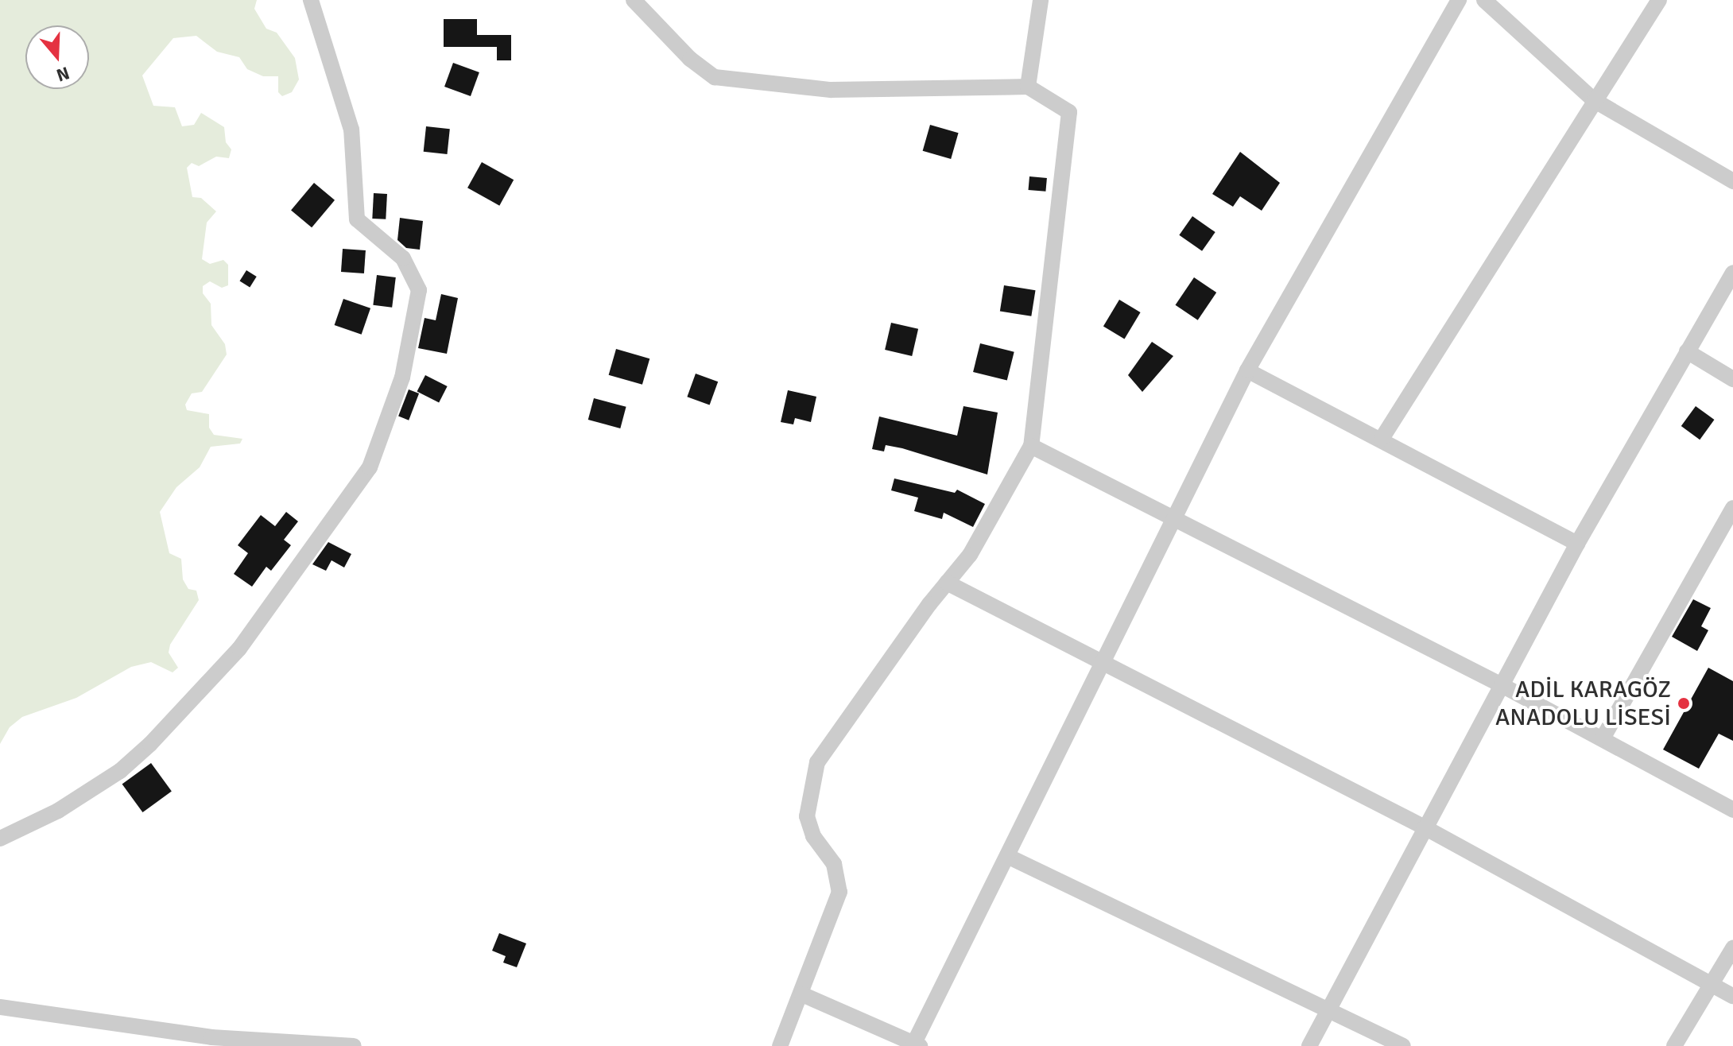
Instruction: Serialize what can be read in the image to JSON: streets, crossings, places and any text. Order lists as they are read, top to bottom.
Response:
{
  "places": ["ADİL KARAGÖZ ANADOLU LİSESİ"],
  "north": "bottom"
}
